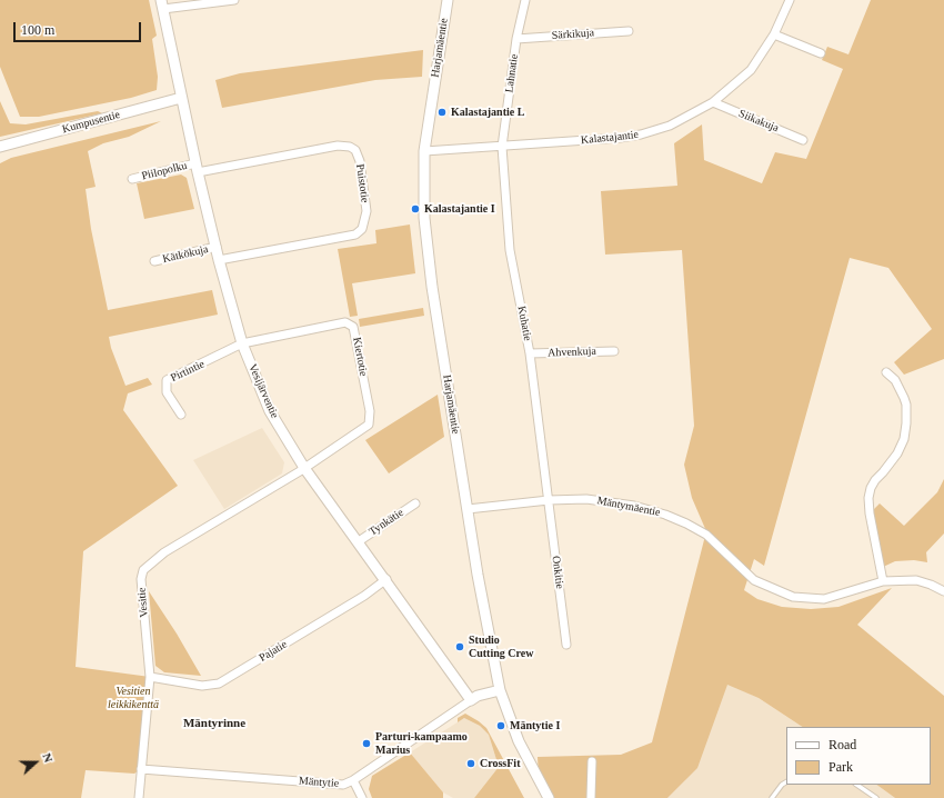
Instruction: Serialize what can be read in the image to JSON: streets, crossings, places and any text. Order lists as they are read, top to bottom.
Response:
{
  "streets": {
    "street": [
      "Särkikuja",
      "Harjamäentie",
      "Lahnatie",
      "Siikakuja",
      "Kumpusentie",
      "Kalastajantie",
      "Piilopolku",
      "Puistotie",
      "Kätkökuja",
      "Kuhatie",
      "Ahvenkuja",
      "Kiertotie",
      "Pirtintie",
      "Vesijärventie",
      "Mäntymäentie",
      "Tynkätie",
      "Onkitie",
      "Vesitie",
      "Pajatie",
      "Mäntytie"
    ]
  },
  "crossings": [
    ["Särkikuja", "Lahnatie"],
    ["Harjamäentie", "Kalastajantie"],
    ["Harjamäentie", "Mäntymäentie"],
    ["Lahnatie", "Kalastajantie"],
    ["Lahnatie", "Kuhatie"],
    ["Siikakuja", "Kalastajantie"],
    ["Kumpusentie", "Vesijärventie"],
    ["Kalastajantie", "Kuhatie"],
    ["Piilopolku", "Puistotie"],
    ["Piilopolku", "Vesijärventie"],
    ["Puistotie", "Vesijärventie"],
    ["Kätkökuja", "Vesijärventie"],
    ["Kuhatie", "Ahvenkuja"],
    ["Kuhatie", "Mäntymäentie"],
    ["Kuhatie", "Onkitie"],
    ["Kiertotie", "Pirtintie"],
    ["Kiertotie", "Vesijärventie"],
    ["Kiertotie", "Vesitie"],
    ["Pirtintie", "Vesijärventie"],
    ["Vesijärventie", "Tynkätie"],
    ["Vesijärventie", "Vesitie"],
    ["Vesijärventie", "Pajatie"],
    ["Vesijärventie", "Mäntytie"],
    ["Mäntymäentie", "Onkitie"],
    ["Vesitie", "Pajatie"],
    ["Vesitie", "Mäntytie"]
  ],
  "districts": ["Mäntyrinne"],
  "parks": ["Vesitien leikkikenttä"],
  "places": [
    "Kalastajantie L",
    "Kalastajantie I",
    "Studio Cutting Crew",
    "Mäntytie I",
    "Parturi-kampaamo Marius",
    "CrossFit"
  ],
  "legend": ["Road", "Park"],
  "scale_bar": "100 m",
  "north": "right"
}
